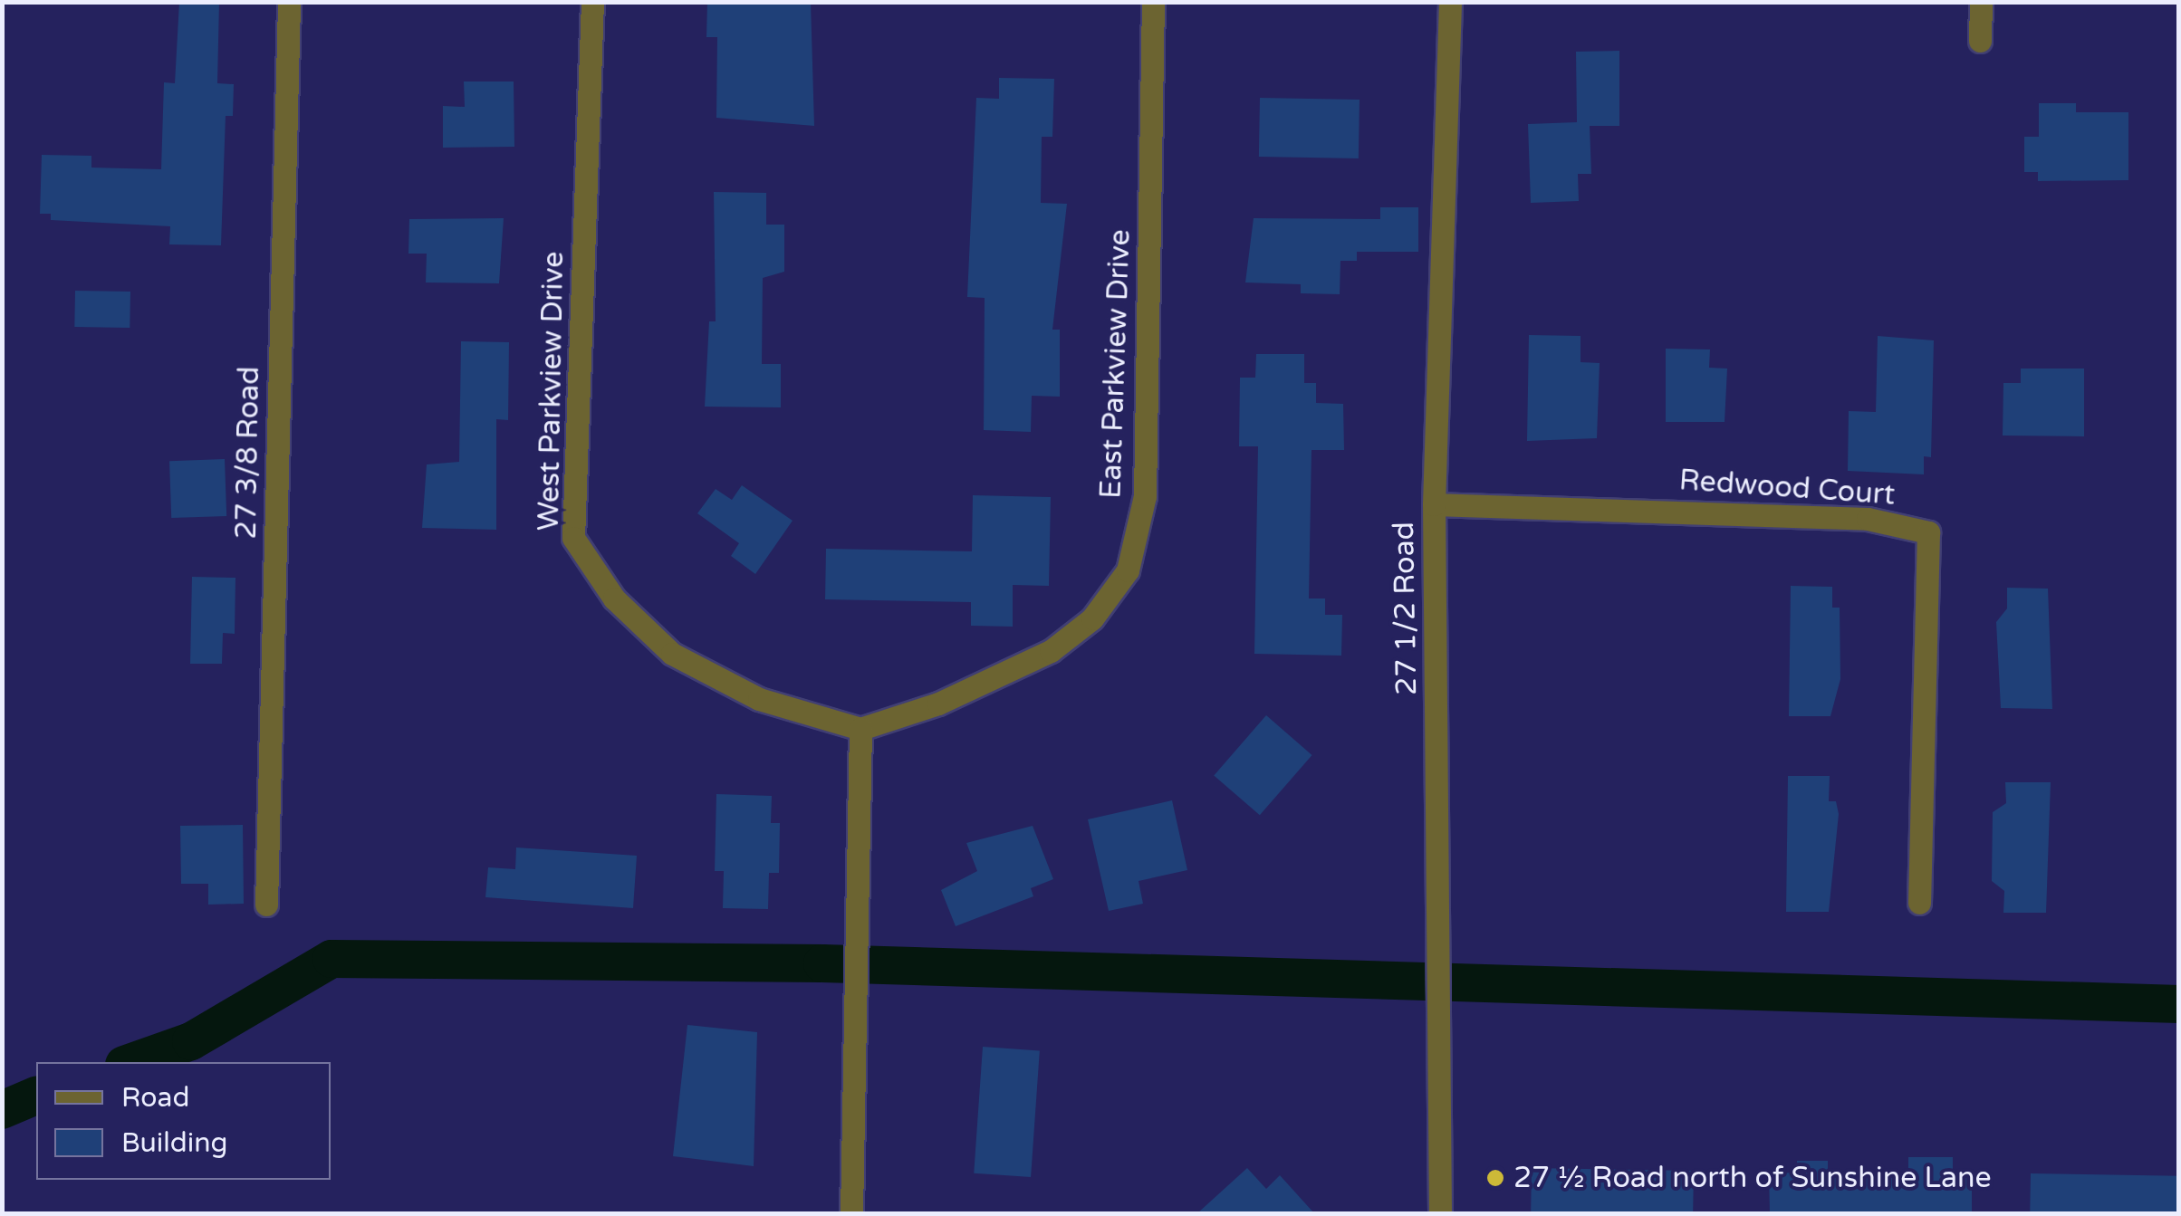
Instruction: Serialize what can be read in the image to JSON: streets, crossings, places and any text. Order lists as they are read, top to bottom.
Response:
{
  "streets": {
    "street": [
      "East Parkview Drive",
      "West Parkview Drive",
      "27 3/8 Road",
      "Redwood Court",
      "27 1/2 Road"
    ]
  },
  "crossings": [
    ["East Parkview Drive", "West Parkview Drive"],
    ["Redwood Court", "27 1/2 Road"]
  ],
  "places": ["27 ½ Road north of Sunshine Lane"],
  "legend": ["Road", "Building"]
}
